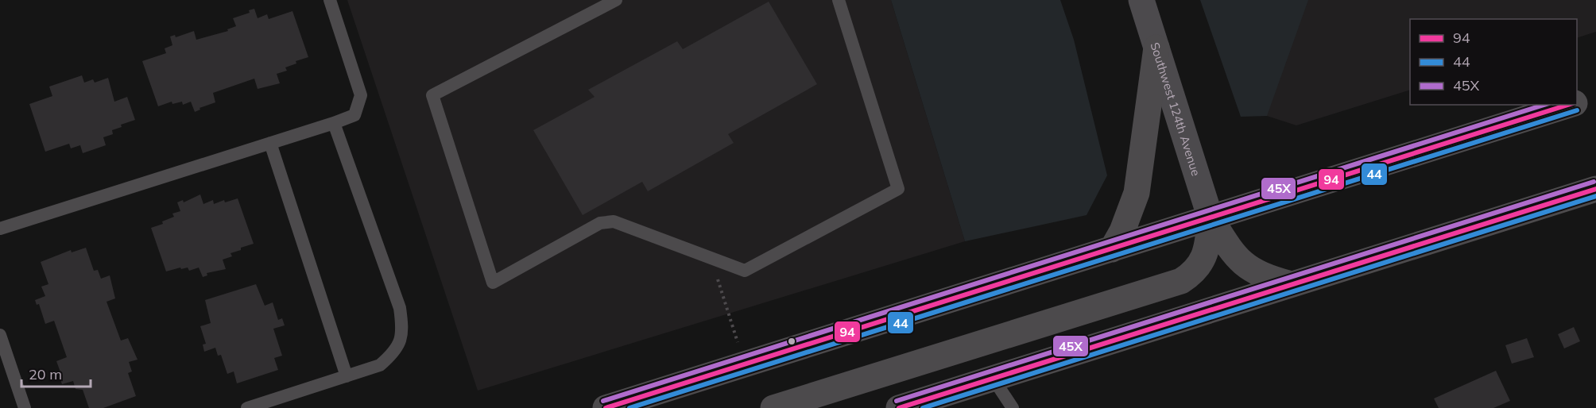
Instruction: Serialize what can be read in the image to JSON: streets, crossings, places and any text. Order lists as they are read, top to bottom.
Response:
{
  "streets": {
    "main road": ["Southwest 124th Avenue"]
  },
  "lines": ["transit line 94", "transit line 45X", "transit line 44"],
  "legend": ["94", "44", "45X"],
  "scale_bar": "20 m"
}
